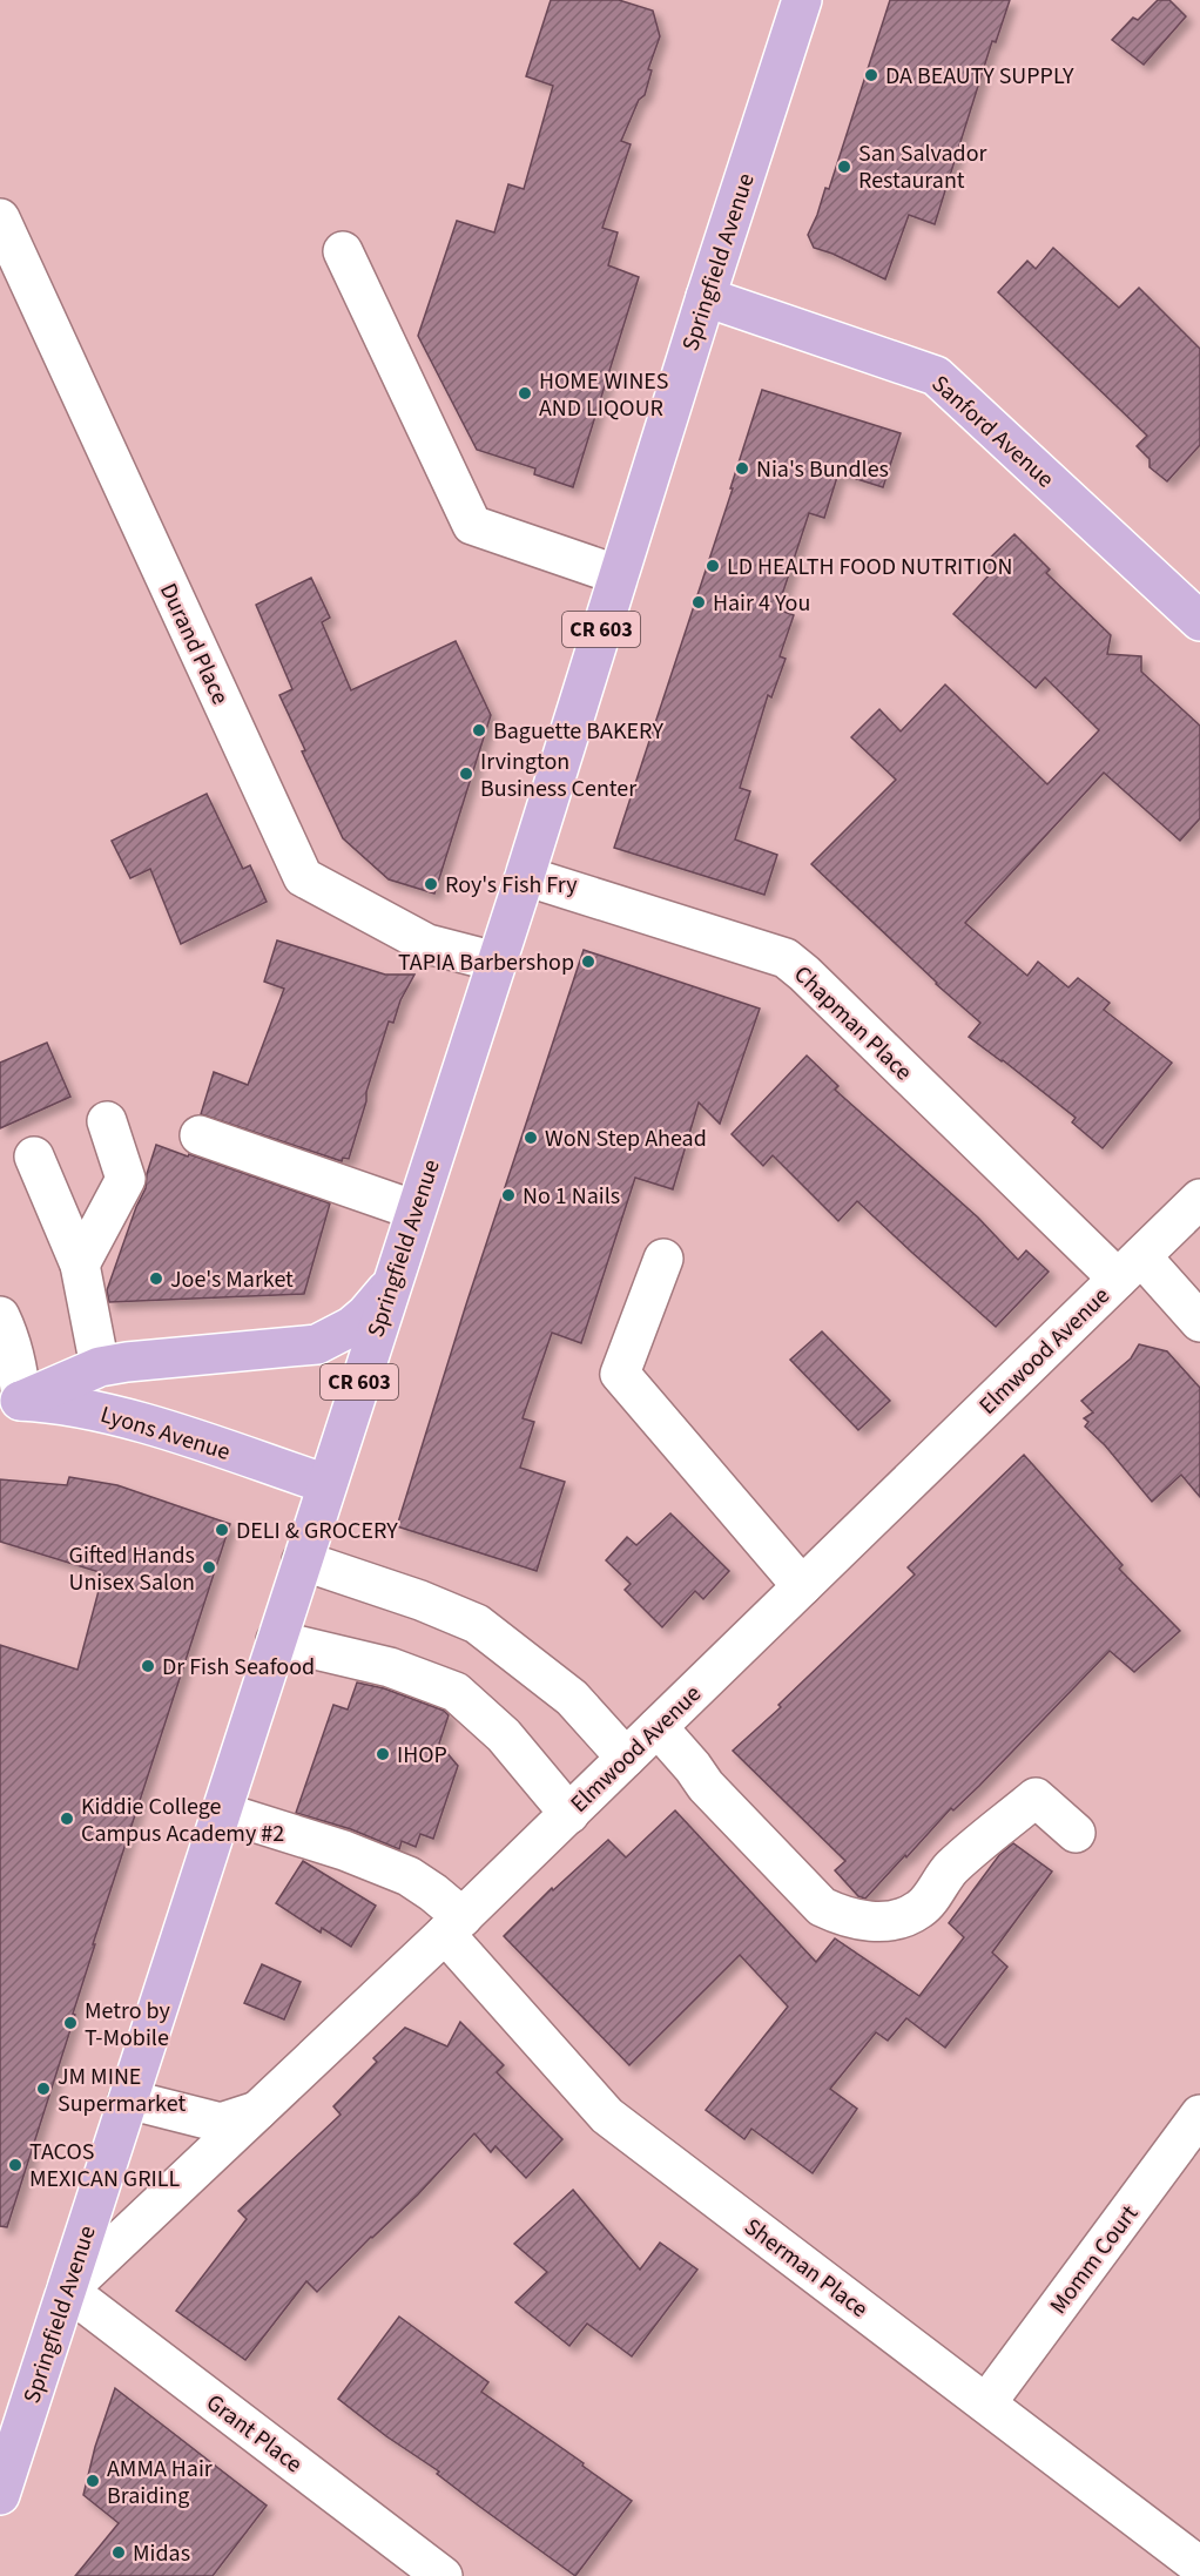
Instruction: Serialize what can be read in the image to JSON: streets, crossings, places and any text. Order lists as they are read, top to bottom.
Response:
{
  "streets": {
    "main road": [
      "Springfield Avenue",
      "Sanford Avenue",
      "CR 603",
      "Lyons Avenue"
    ],
    "street": [
      "Durand Place",
      "Chapman Place",
      "Elmwood Avenue",
      "Momm Court",
      "Sherman Place",
      "Grant Place"
    ]
  },
  "crossings": [
    ["Springfield Avenue", "Sanford Avenue"],
    ["Springfield Avenue", "Durand Place"],
    ["Springfield Avenue", "Chapman Place"],
    ["Springfield Avenue", "Elmwood Avenue"],
    ["Springfield Avenue", "Lyons Avenue"],
    ["Springfield Avenue", "Sherman Place"],
    ["Springfield Avenue", "Grant Place"],
    ["Chapman Place", "Elmwood Avenue"],
    ["Elmwood Avenue", "Sherman Place"],
    ["Elmwood Avenue", "Grant Place"],
    ["Momm Court", "Sherman Place"]
  ],
  "places": [
    "DA BEAUTY SUPPLY",
    "San Salvador Restaurant",
    "HOME WINES AND LIQOUR",
    "Nia's Bundles",
    "LD HEALTH FOOD NUTRITION",
    "Hair 4 You",
    "Baguette BAKERY",
    "Irvington Business Center",
    "Roy's Fish Fry",
    "TAPIA Barbershop",
    "WoN Step Ahead",
    "No 1 Nails",
    "Joe's Market",
    "DELI & GROCERY",
    "Gifted Hands Unisex Salon",
    "Dr Fish Seafood",
    "IHOP",
    "Kiddie College Campus Academy #2",
    "Metro by T-Mobile",
    "JM MINE Supermarket",
    "TACOS MEXICAN GRILL",
    "AMMA Hair Braiding",
    "Midas"
  ]
}
